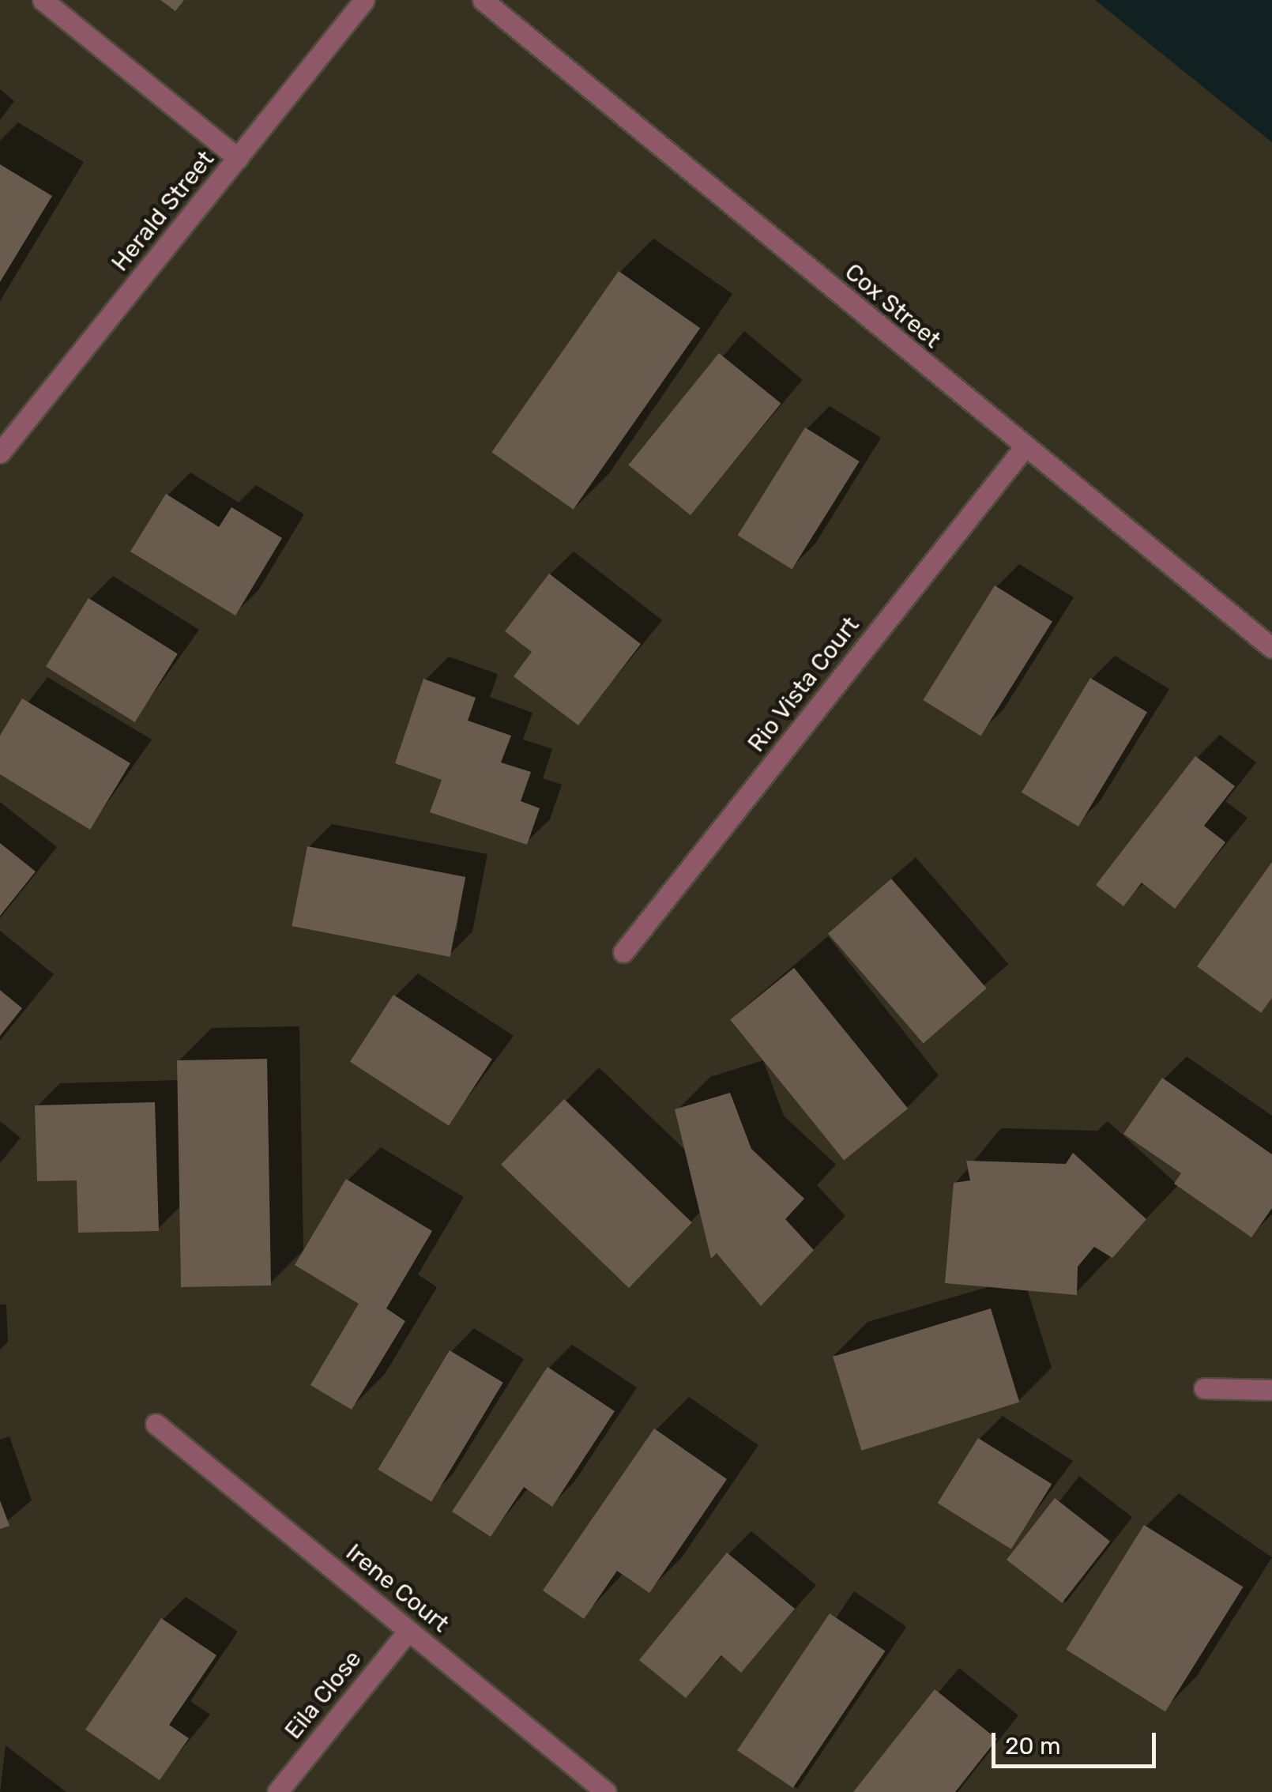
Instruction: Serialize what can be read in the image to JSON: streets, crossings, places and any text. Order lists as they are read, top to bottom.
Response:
{
  "streets": {
    "street": [
      "Herald Street",
      "Cox Street",
      "Rio Vista Court",
      "Irene Court",
      "Eila Close"
    ]
  },
  "crossings": [
    ["Cox Street", "Rio Vista Court"],
    ["Irene Court", "Eila Close"]
  ],
  "scale_bar": "20 m"
}
